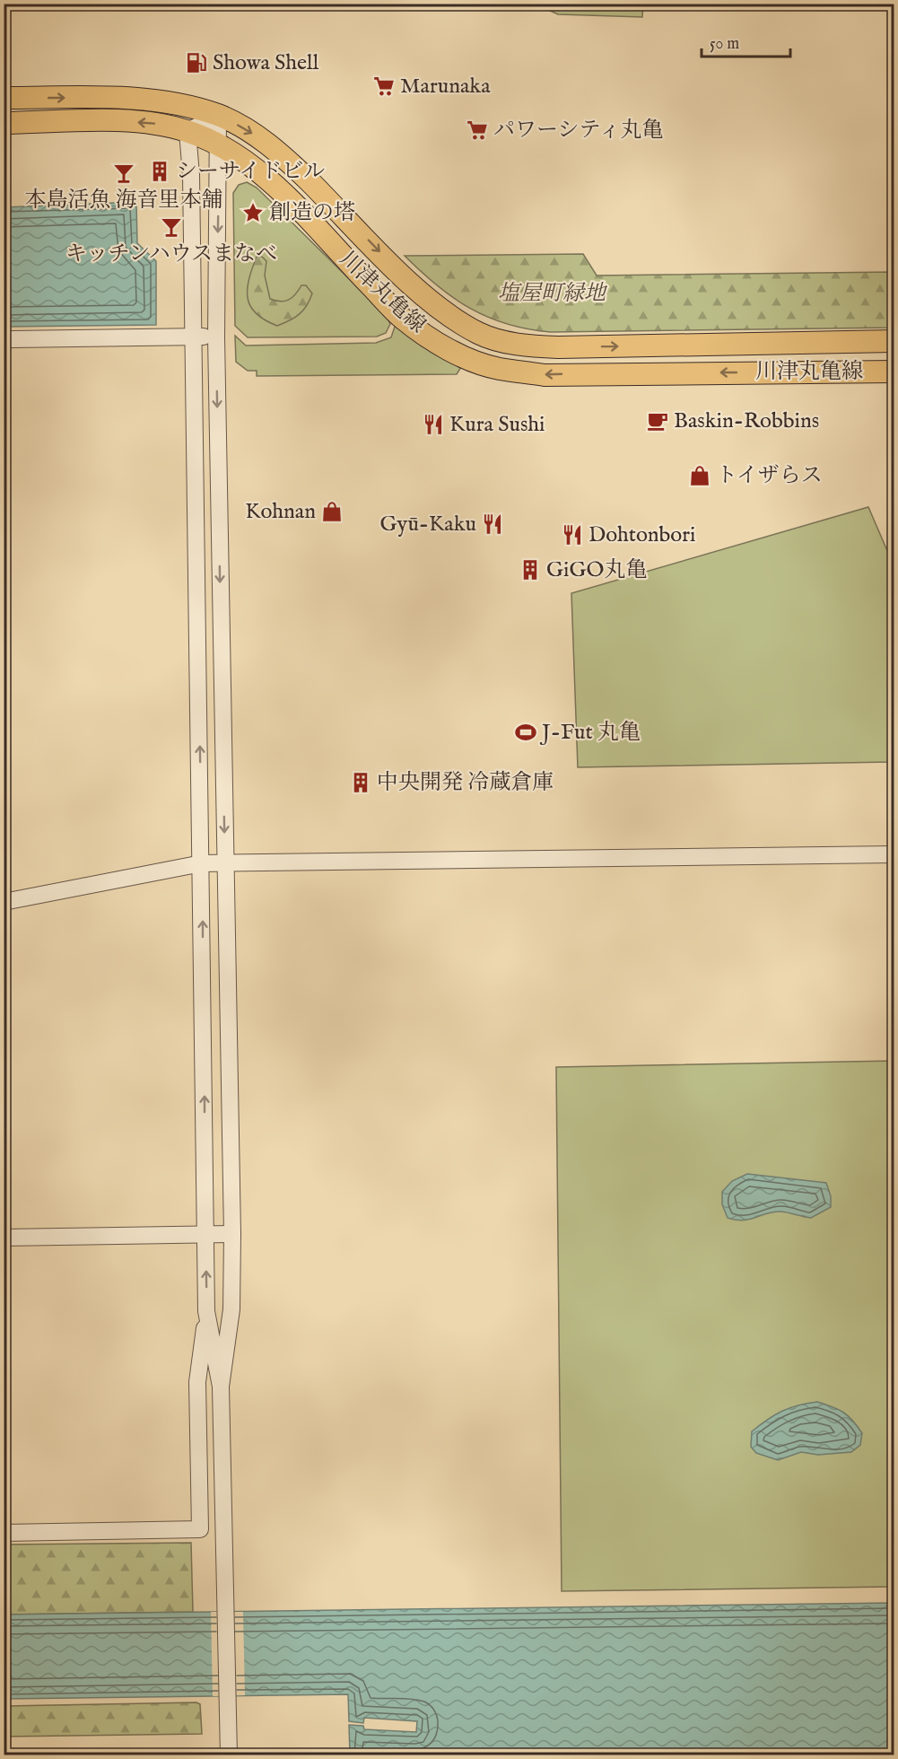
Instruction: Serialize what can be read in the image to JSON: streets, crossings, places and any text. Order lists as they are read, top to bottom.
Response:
{
  "streets": {
    "main road": ["川津丸亀線"]
  },
  "parks": ["塩屋町緑地"],
  "places": {
    "fuel station": ["Showa Shell"],
    "supermarket": ["Marunaka", "パワーシティ丸亀"],
    "building": ["シーサイドビル", "GiGO丸亀", "中央開発 冷蔵倉庫"],
    "bar": ["本島活魚 海音里本舗", "キッチンハウスまなべ"],
    "place": ["創造の塔"],
    "cafe": ["Baskin-Robbins"],
    "restaurant": ["Kura Sushi", "Gyū-Kaku", "Dohtonbori"],
    "shop": ["トイザらス", "Kohnan"],
    "sports": ["J-Fut 丸亀"]
  },
  "scale_bar": "50 m"
}
